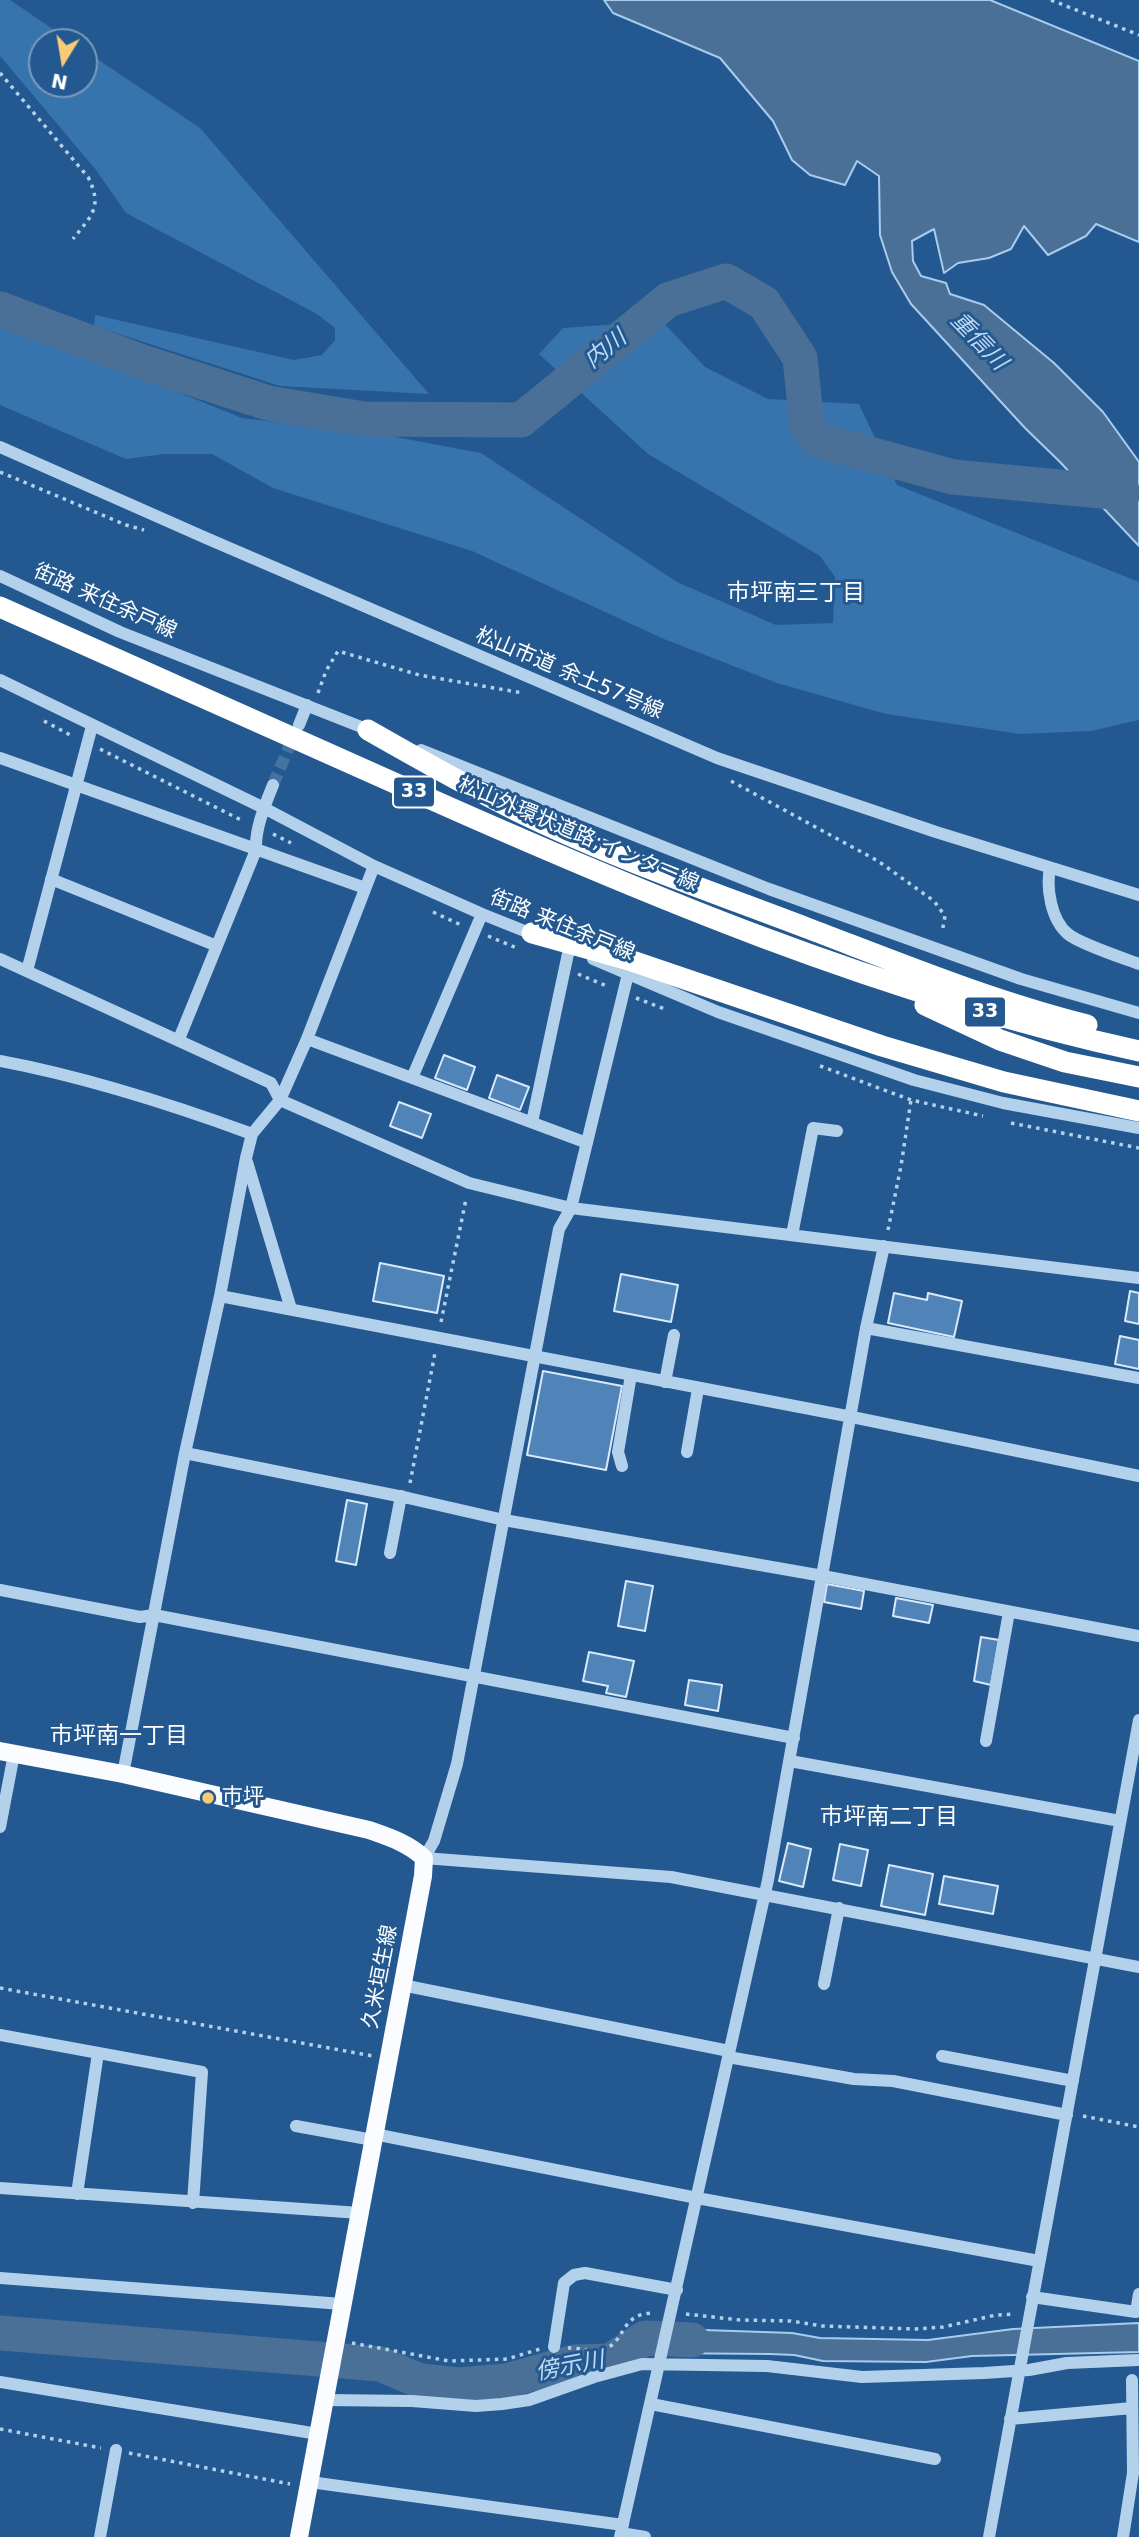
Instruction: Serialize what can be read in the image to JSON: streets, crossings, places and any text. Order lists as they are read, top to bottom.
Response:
{
  "streets": {
    "highway": ["33", "松山外環状道路;インター線"],
    "main road": ["久米垣生線"],
    "street": ["街路 来住余戸線", "松山市道 余土57号線"]
  },
  "districts": ["市坪南三丁目", "市坪南一丁目", "市坪南二丁目"],
  "water": ["重信川", "内川", "傍示川"],
  "places": ["市坪"],
  "north": "bottom"
}
